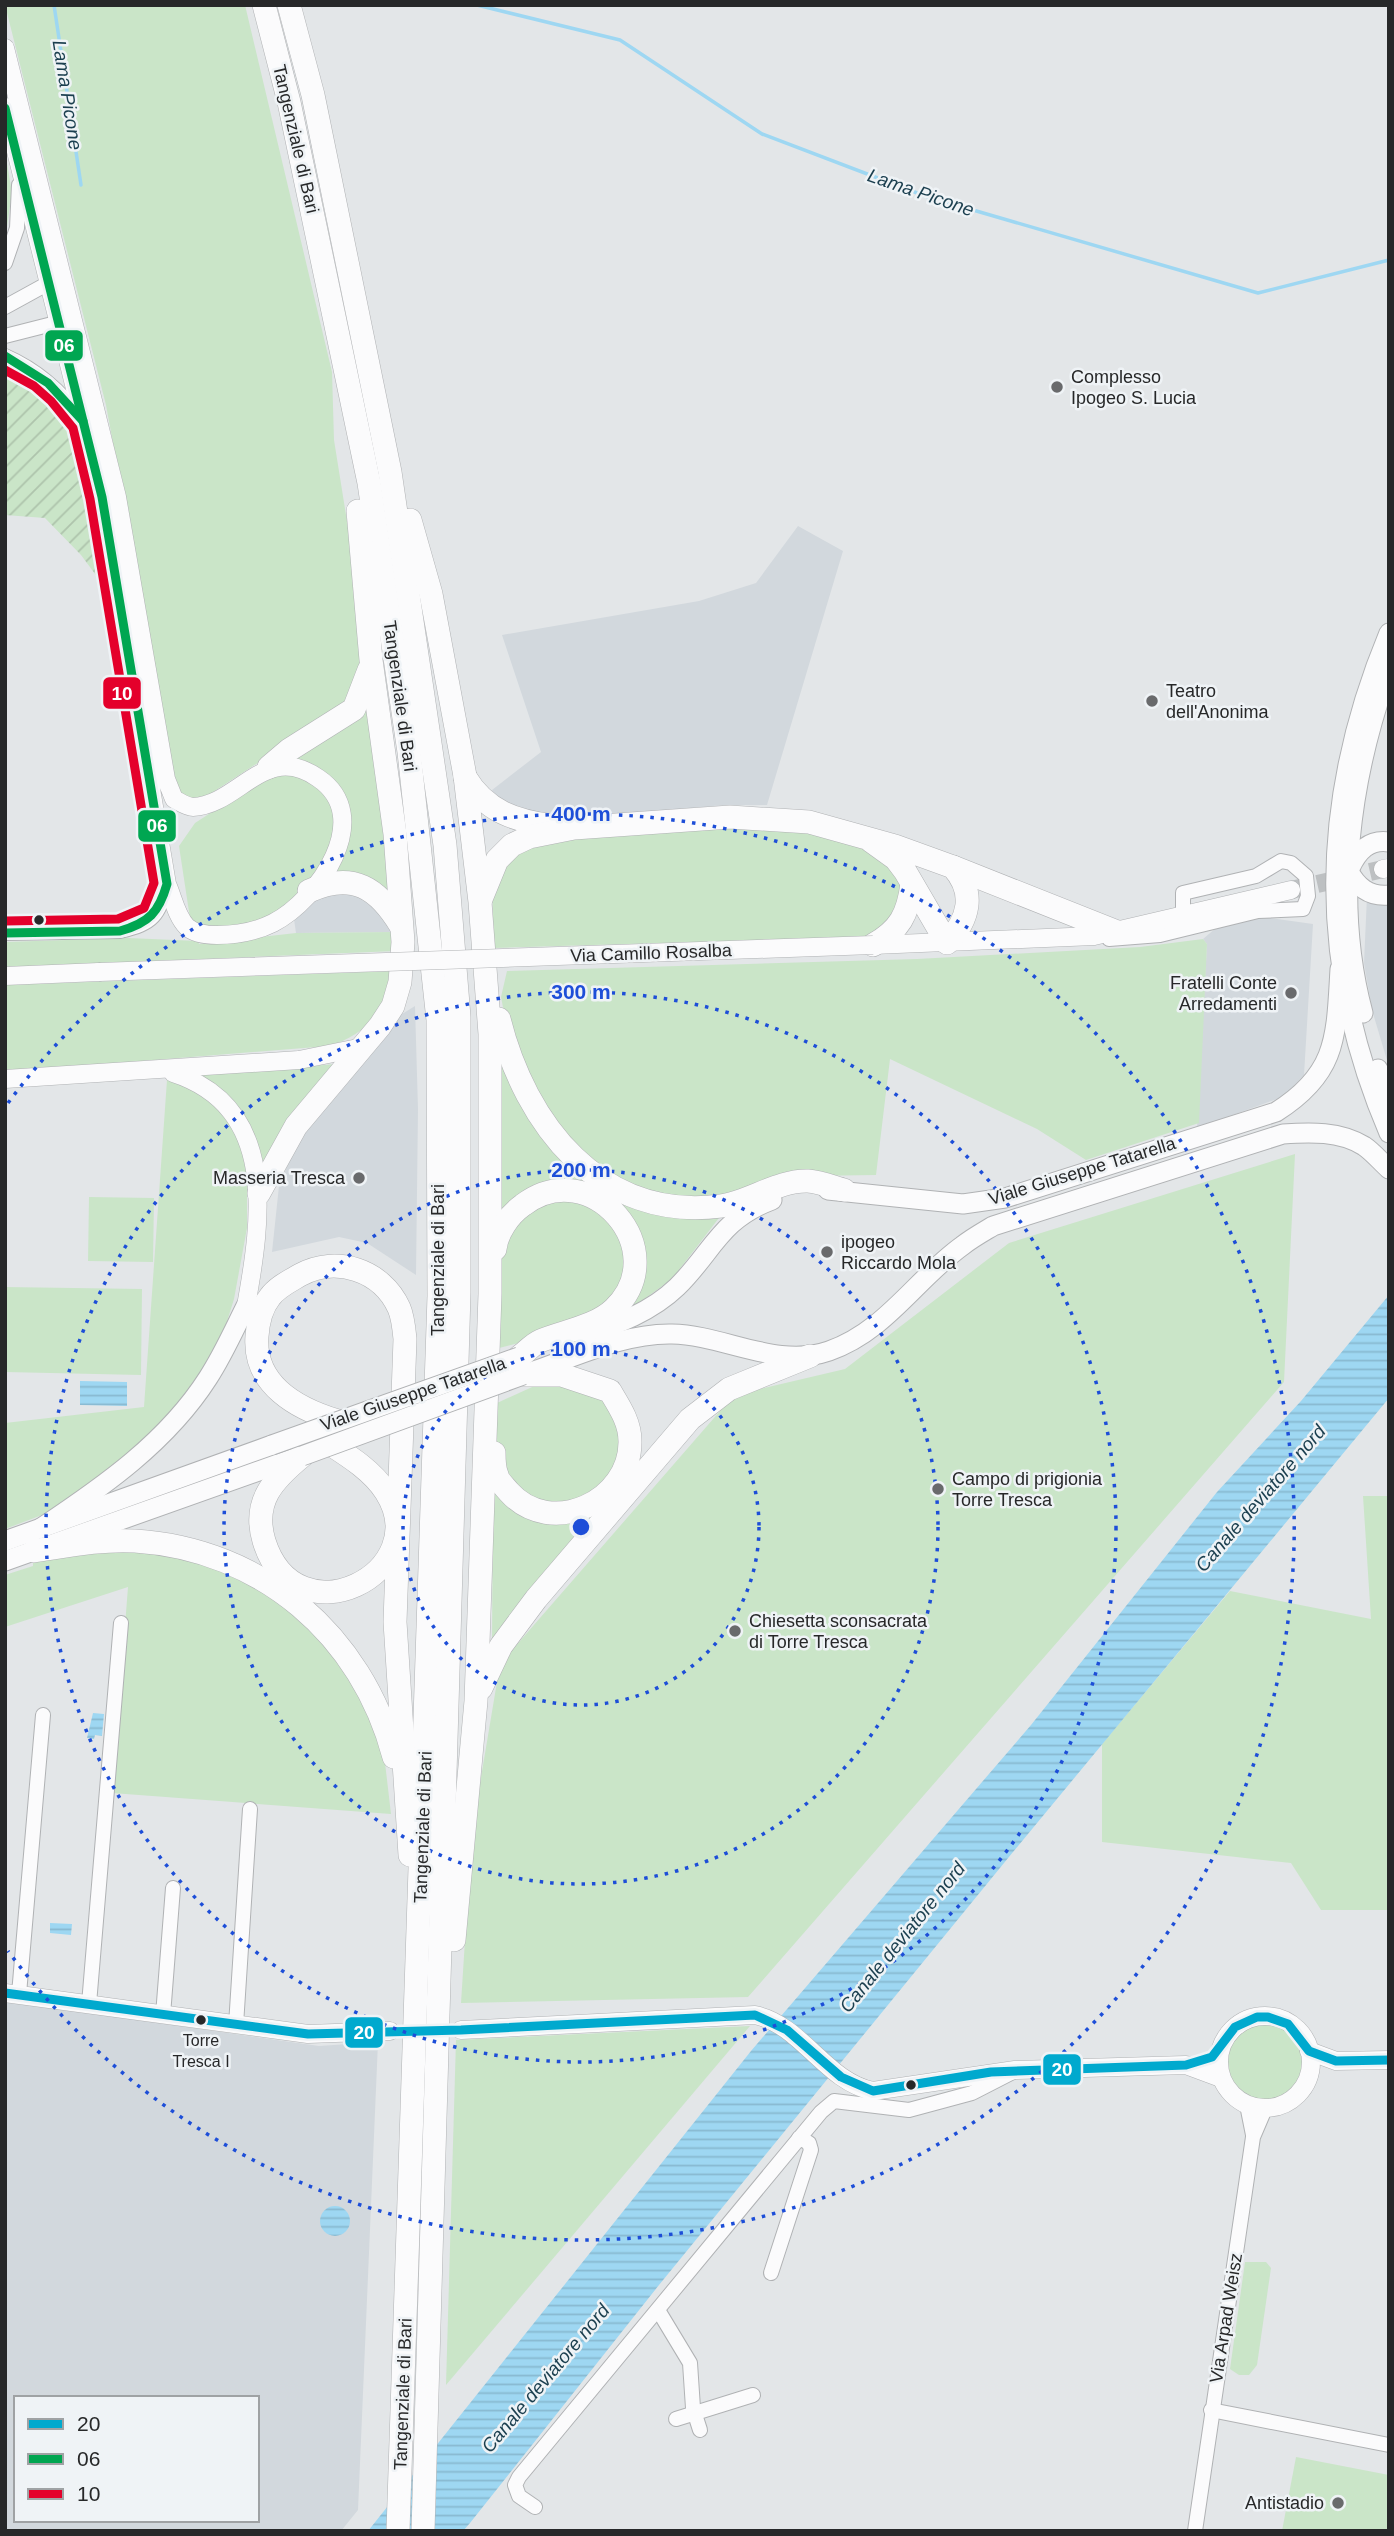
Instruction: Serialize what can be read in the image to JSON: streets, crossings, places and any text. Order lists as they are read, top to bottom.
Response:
{
  "streets": {
    "highway": ["Tangenziale di Bari"],
    "main road": ["Viale Giuseppe Tatarella"],
    "street": ["Via Camillo Rosalba", "Via Arpad Weisz"]
  },
  "water": ["Lama Picone", "Canale deviatore nord"],
  "places": [
    "Complesso Ipogeo S. Lucia",
    "Teatro dell'Anonima",
    "Fratelli Conte Arredamenti",
    "Masseria Tresca",
    "ipogeo Riccardo Mola",
    "Campo di prigionia Torre Tresca",
    "Chiesetta sconsacrata di Torre Tresca",
    "Torre Tresca I",
    "Antistadio"
  ],
  "lines": ["transit line 06", "transit line 10", "transit line 20"],
  "legend": ["20", "06", "10"],
  "rings": [
    "400 m",
    "300 m",
    "200 m",
    "100 m"
  ]
}
